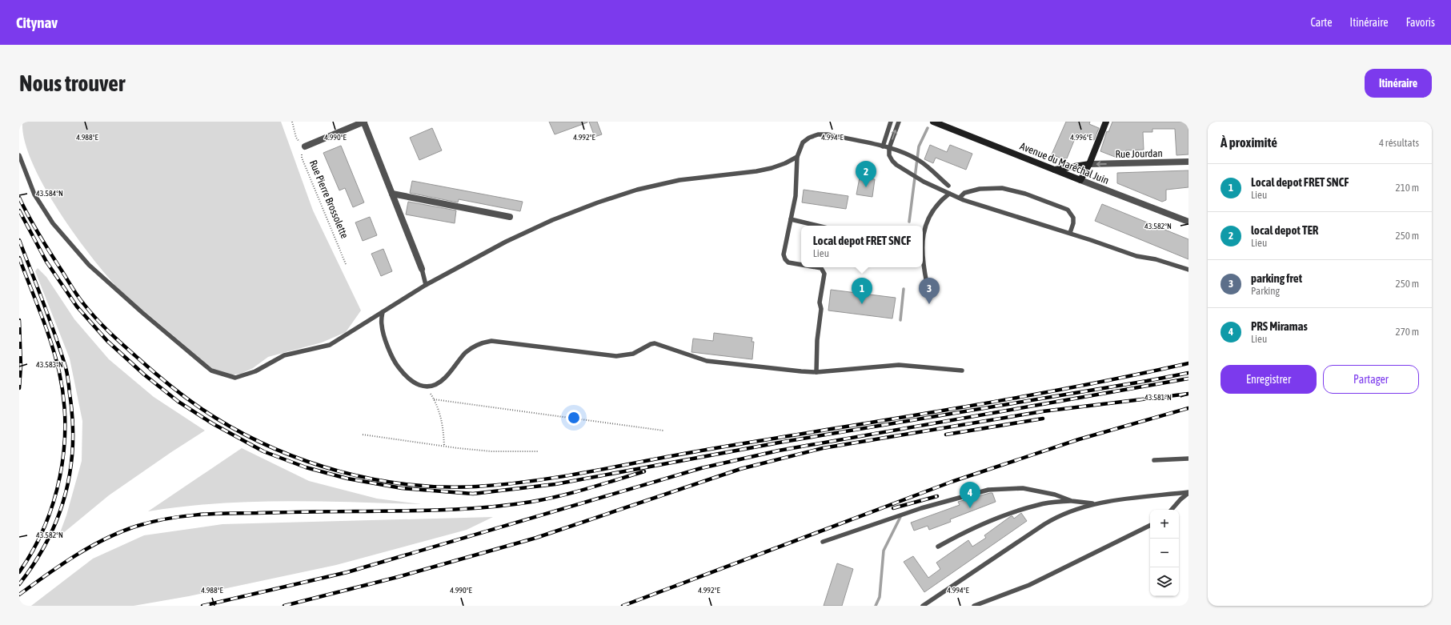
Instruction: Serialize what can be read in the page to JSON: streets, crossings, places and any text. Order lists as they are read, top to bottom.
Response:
{
  "streets": {
    "main road": ["Avenue du Maréchal Juin"],
    "street": ["Rue Jourdan"],
    "path": ["Rue Pierre Brossolette"]
  },
  "one_way": ["Rue Jourdan"],
  "page": {
    "header": "Citynav",
    "nav": ["Carte", "Itinéraire", "Favoris"],
    "buttons": [
      "Itinéraire",
      ["Enregistrer", "Partager"]
    ],
    "title": "Nous trouver",
    "heading": ["À proximité", "4 résultats"],
    "pins": [
      "2",
      "1",
      "3",
      "4"
    ],
    "list": [
      {
        "mark": "1",
        "name": "Local depot FRET SNCF",
        "note": "Lieu",
        "value": "210 m"
      },
      {
        "mark": "2",
        "name": "local depot TER",
        "note": "Lieu",
        "value": "250 m"
      },
      {
        "mark": "3",
        "name": "parking fret",
        "note": "Parking",
        "value": "250 m"
      },
      {
        "mark": "4",
        "name": "PRS Miramas",
        "note": "Lieu",
        "value": "270 m"
      }
    ],
    "popup": ["Local depot FRET SNCF", "Lieu"],
    "map_buttons": ["+", "−"]
  },
  "coordinates": [
    "4.988°E",
    "4.990°E",
    "4.992°E",
    "4.994°E",
    "4.996°E",
    "43.584°N",
    "43.582°N",
    "43.583°N",
    "43.581°N"
  ]
}
